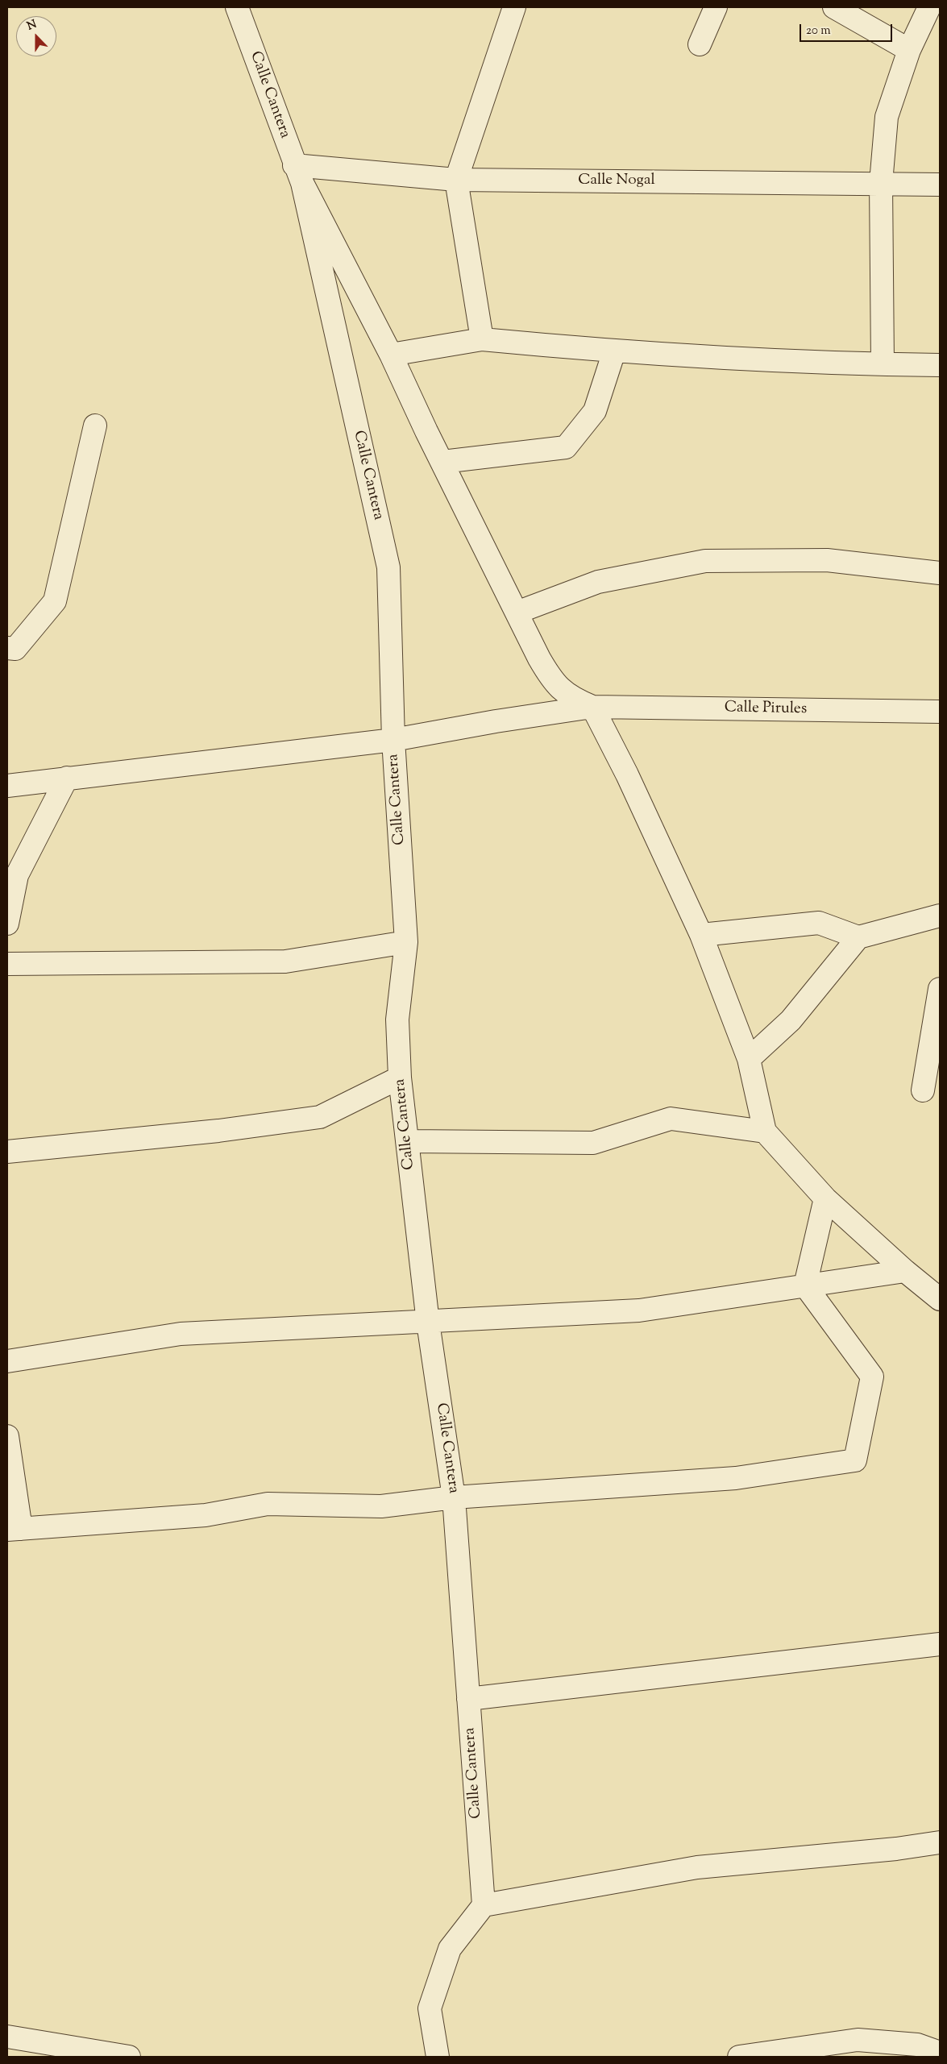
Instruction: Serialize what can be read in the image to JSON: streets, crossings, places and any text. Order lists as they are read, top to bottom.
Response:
{
  "streets": {
    "street": ["Calle Cantera", "Calle Nogal", "Calle Pirules"]
  },
  "crossings": [
    ["Calle Cantera", "Calle Nogal"],
    ["Calle Cantera", "Calle Pirules"]
  ],
  "scale_bar": "20 m",
  "north": "top"
}
